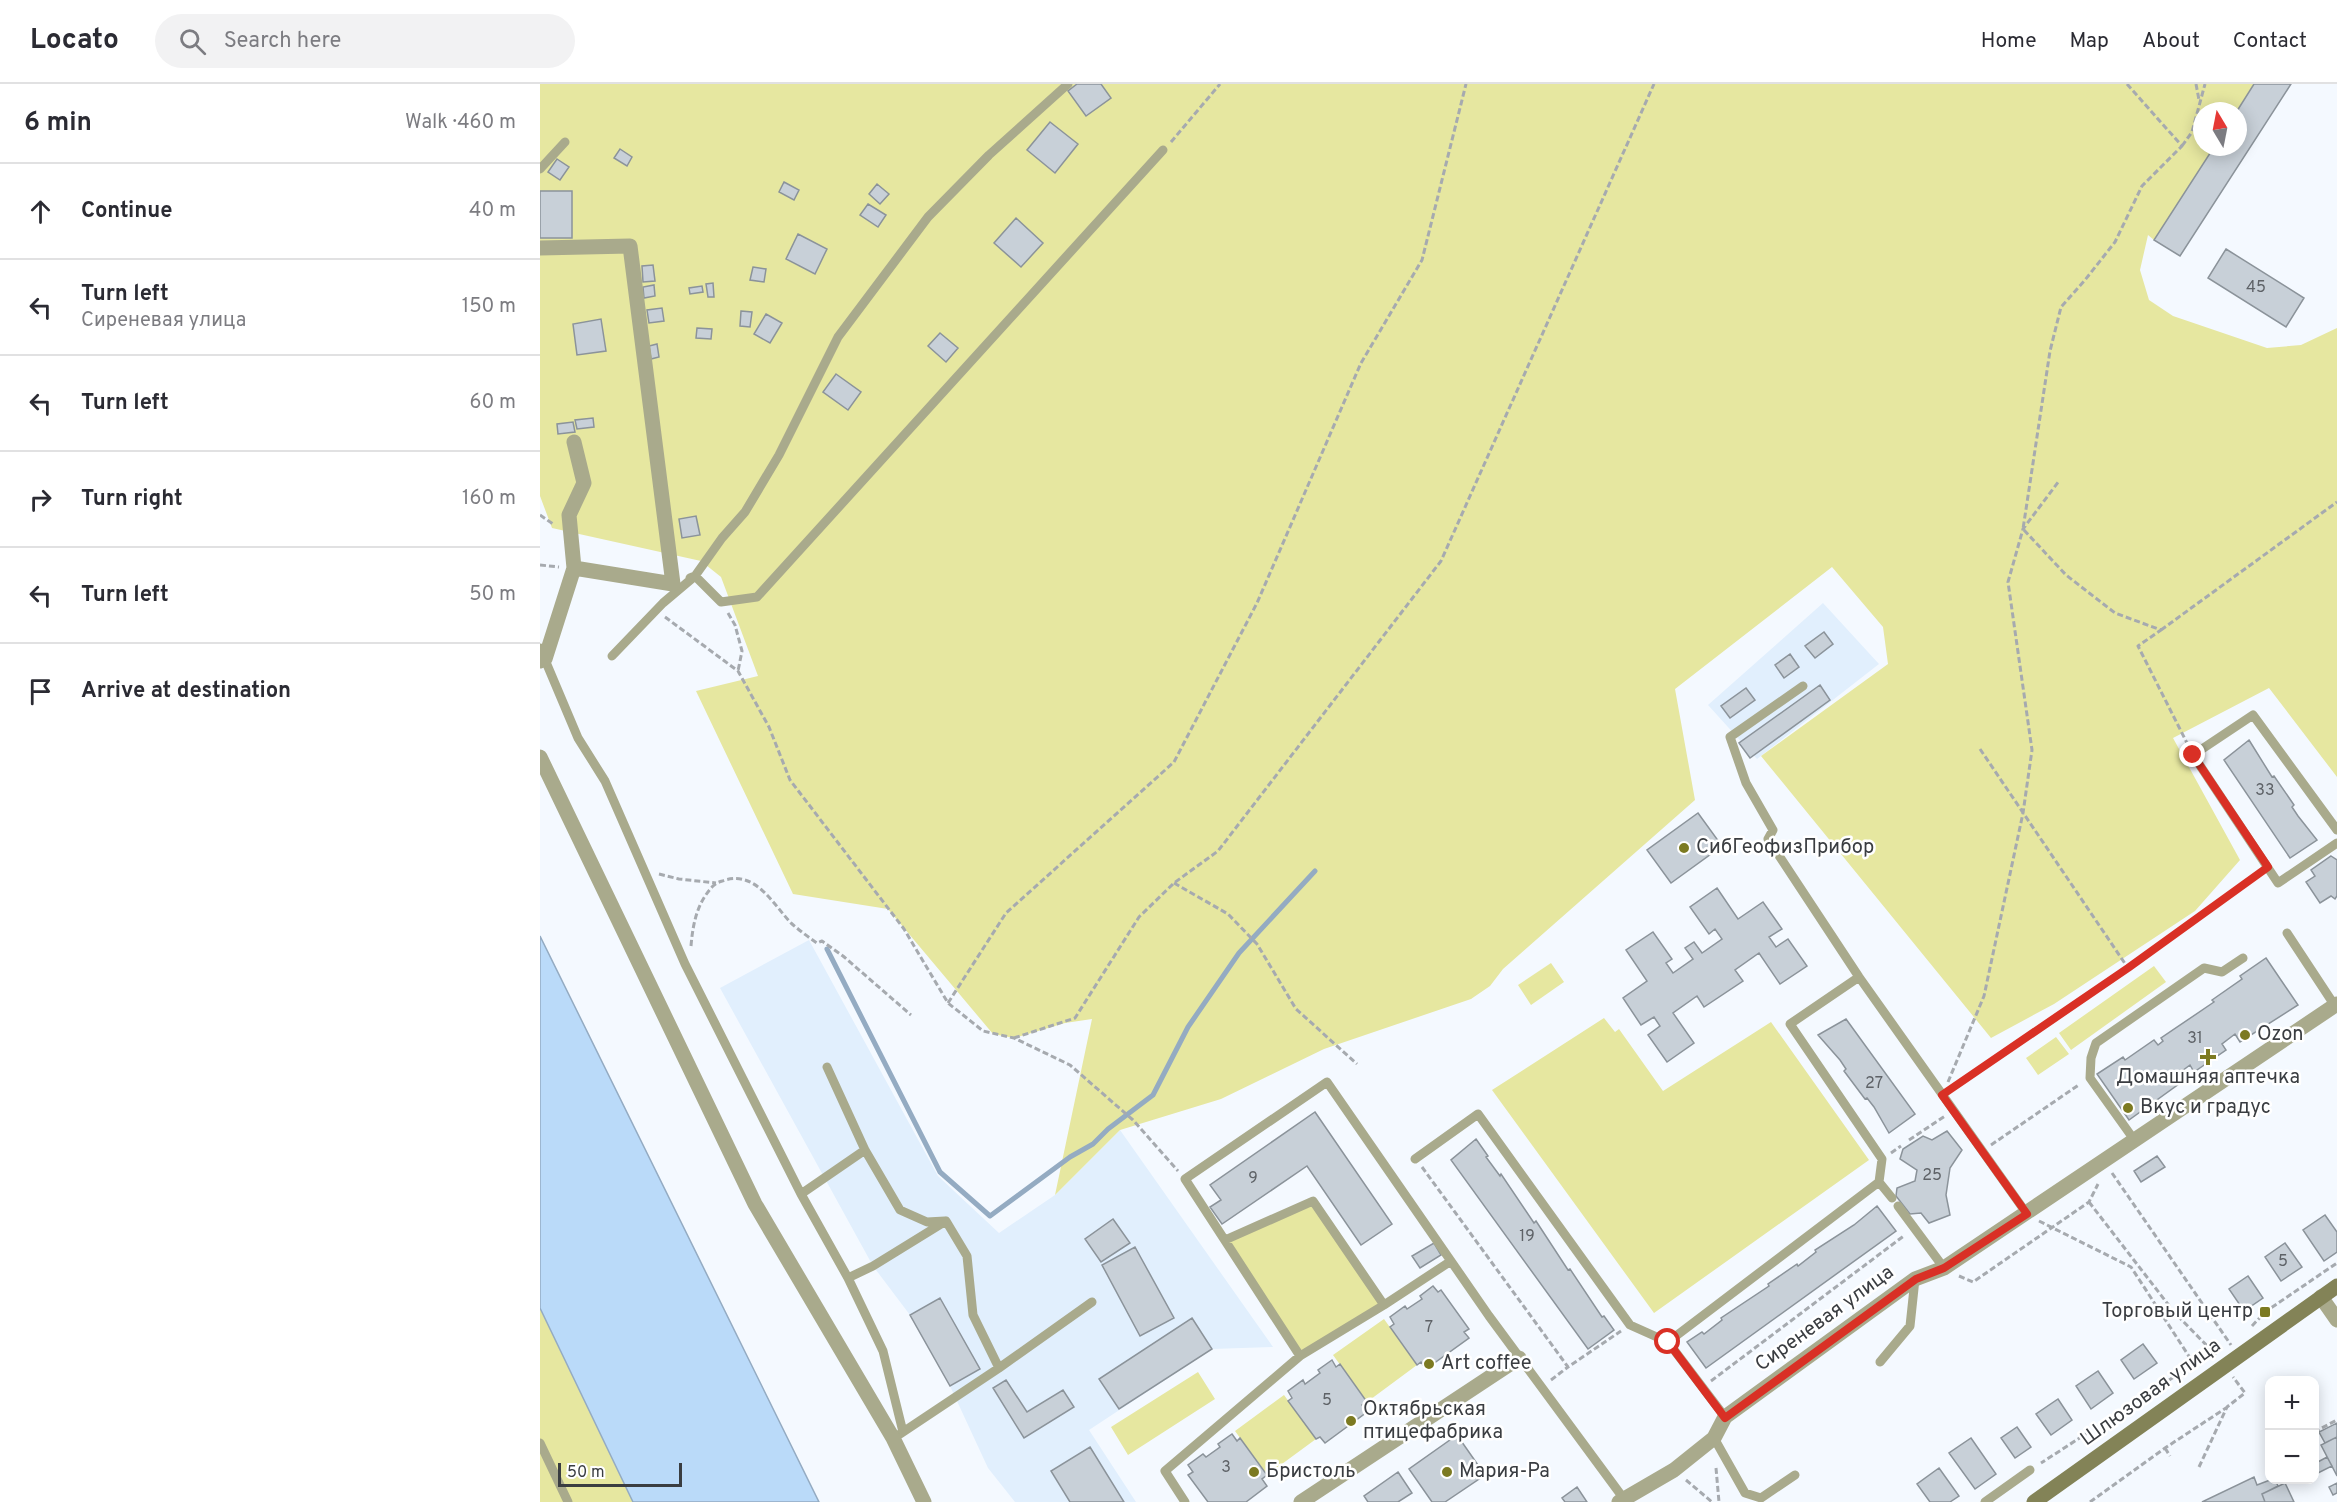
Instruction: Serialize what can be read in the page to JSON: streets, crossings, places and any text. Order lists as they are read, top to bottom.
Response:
{
  "streets": {
    "main road": ["Шлюзовая улица"],
    "street": ["Сиреневая улица"]
  },
  "places": {
    "other": [
      "СибГеофизПрибор",
      "Ozon",
      "Вкус и градус",
      "Art coffee",
      "Октябрьская птицефабрика",
      "Бристоль",
      "Мария-Ра"
    ],
    "health": ["Домашняя аптечка"],
    "transit": ["Торговый центр"]
  },
  "house_numbers": [
    "45",
    "33",
    "31",
    "27",
    "25",
    "9",
    "19",
    "5",
    "7",
    "5",
    "3"
  ],
  "scale_bar": "50 m",
  "north": "top",
  "page": {
    "header": "Locato",
    "search": "Search here",
    "nav": [
      "Home",
      "Map",
      "About",
      "Contact"
    ],
    "heading": ["6 min", "Walk · 460 m"],
    "list": [
      ["Continue", "40 m"],
      ["Turn left", "Сиреневая улица", "150 m"],
      ["Turn left", "60 m"],
      ["Turn right", "160 m"],
      ["Turn left", "50 m"],
      "Arrive at destination"
    ],
    "map_buttons": ["+", "−"],
    "scale": "50 m"
  }
}
